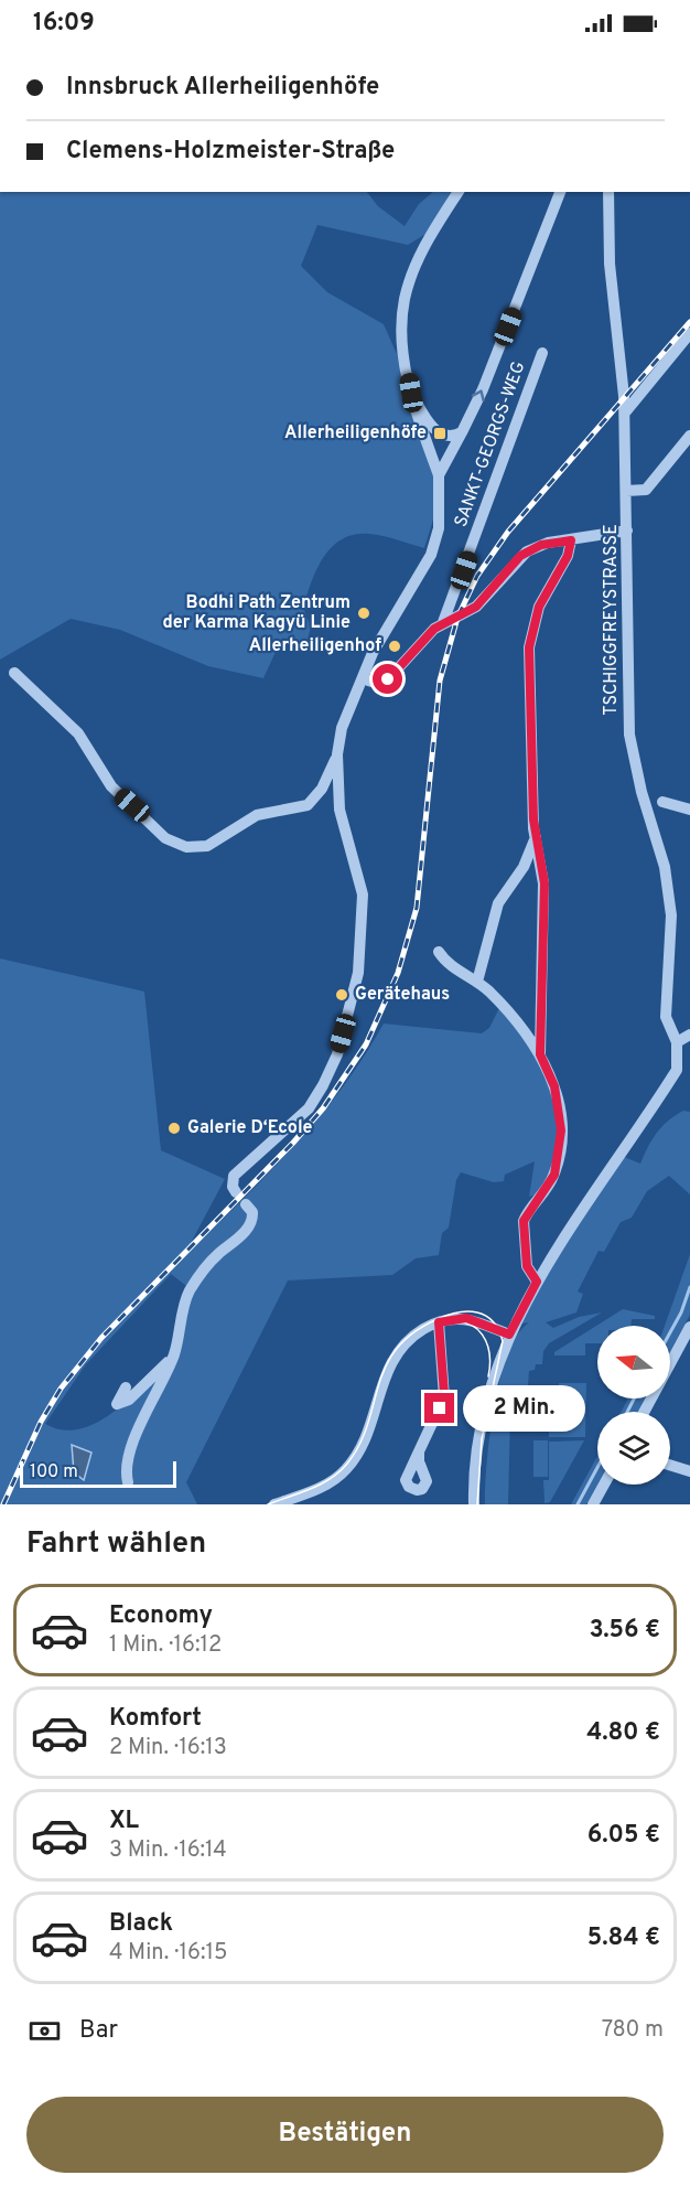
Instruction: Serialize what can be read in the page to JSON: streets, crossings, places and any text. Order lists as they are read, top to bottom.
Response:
{
  "streets": {
    "street": ["SANKT-GEORGS-WEG", "TSCHIGGFREYSTRASSE"]
  },
  "crossings": [
    ["SANKT-GEORGS-WEG", "TSCHIGGFREYSTRASSE"]
  ],
  "places": {
    "transit": ["Allerheiligenhöfe"],
    "other": [
      "Bodhi Path Zentrum der Karma Kagyü Linie",
      "Allerheiligenhof",
      "Gerätehaus",
      "Galerie D‘Ecole"
    ]
  },
  "scale_bar": "100 m",
  "north": "left",
  "page": {
    "status": "16:09",
    "banner": ["Innsbruck Allerheiligenhöfe", "Clemens-Holzmeister-Straße"],
    "bubble": "2 Min.",
    "scale": "100 m",
    "heading": "Fahrt wählen",
    "list": [
      {
        "name": "Economy",
        "note": "1 Min. · 16:12",
        "value": "3.56 €"
      },
      {
        "name": "Komfort",
        "note": "2 Min. · 16:13",
        "value": "4.80 €"
      },
      {
        "name": "XL",
        "note": "3 Min. · 16:14",
        "value": "6.05 €"
      },
      {
        "name": "Black",
        "note": "4 Min. · 16:15",
        "value": "5.84 €"
      }
    ],
    "pay": ["Bar", "780 m"],
    "buttons": "Bestätigen"
  }
}
